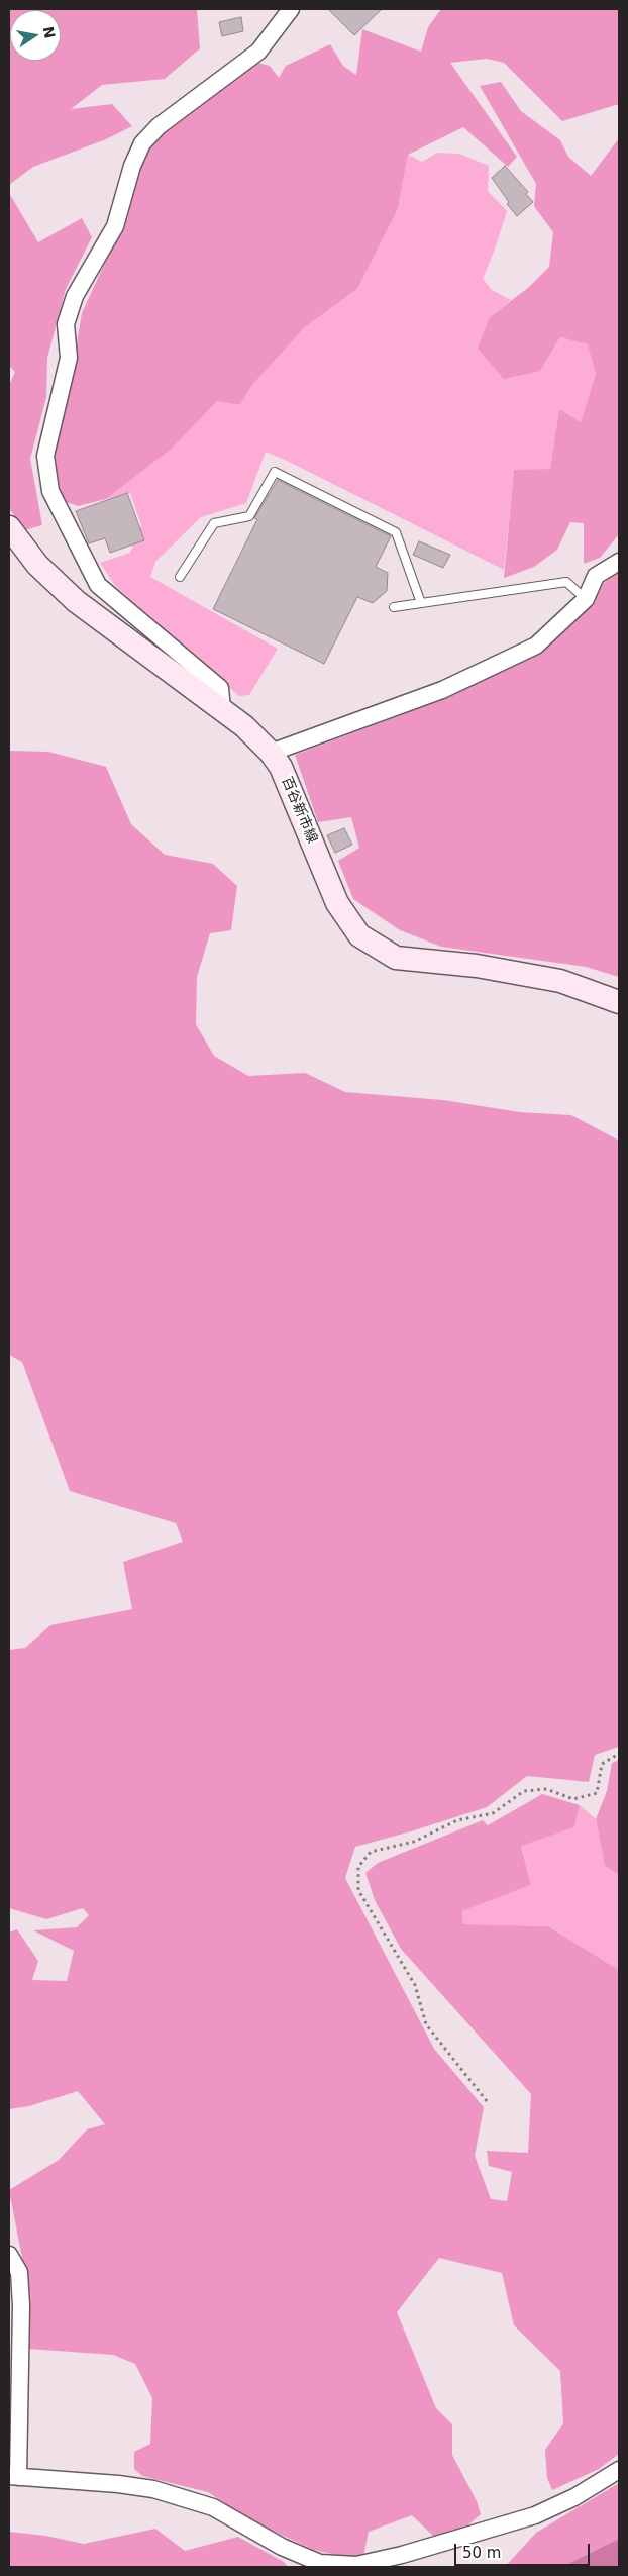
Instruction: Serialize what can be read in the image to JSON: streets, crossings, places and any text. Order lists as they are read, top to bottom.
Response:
{
  "streets": {
    "main road": ["百谷新市線"]
  },
  "scale_bar": "50 m",
  "north": "right"
}
